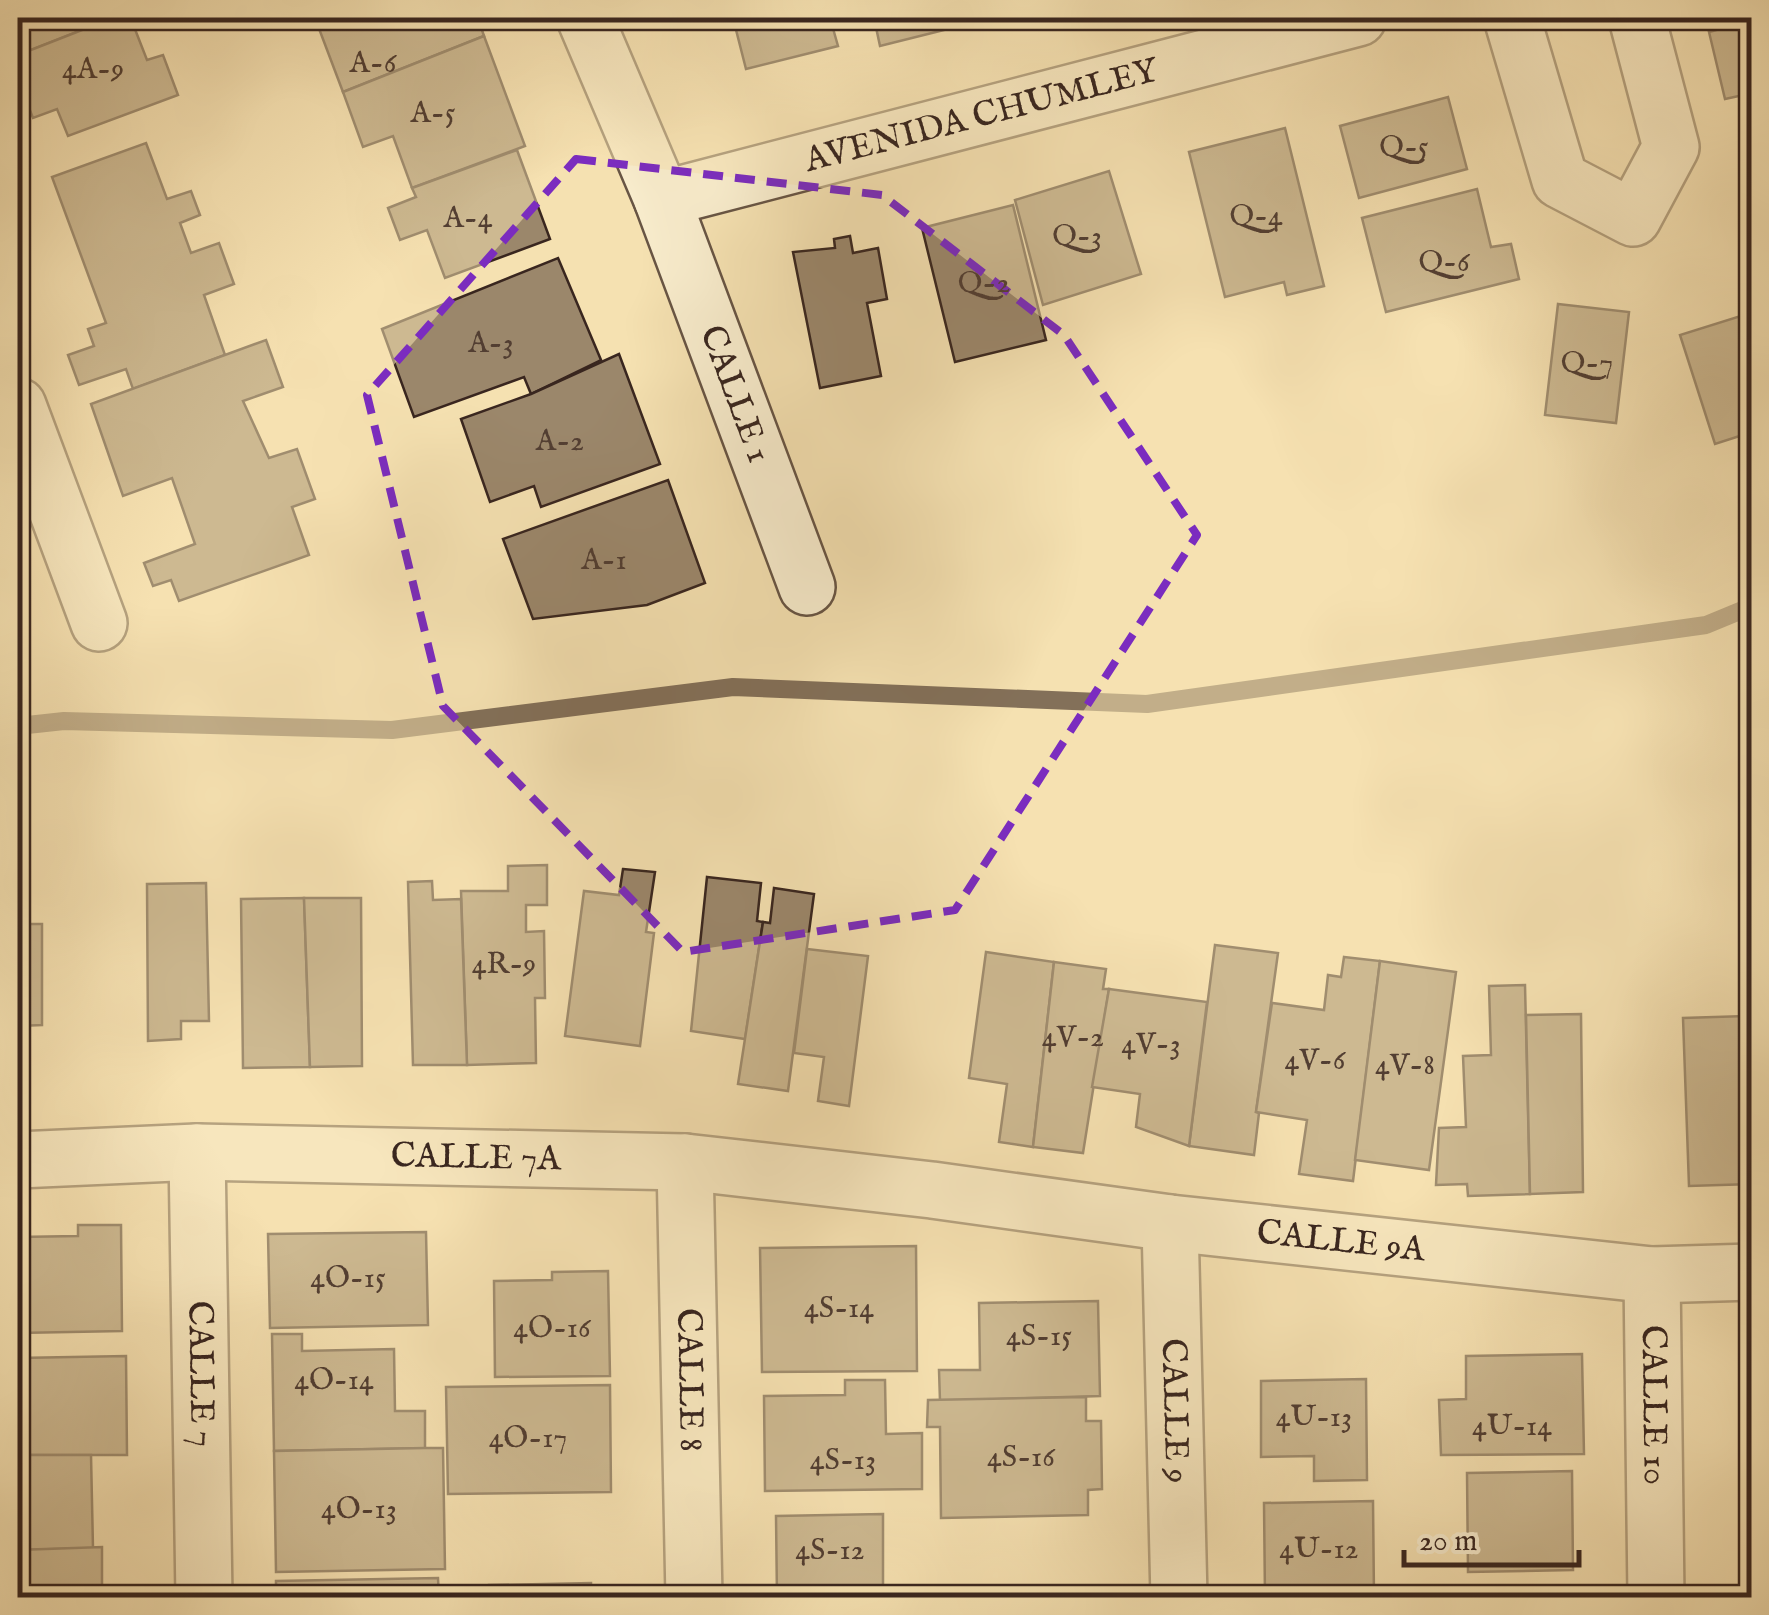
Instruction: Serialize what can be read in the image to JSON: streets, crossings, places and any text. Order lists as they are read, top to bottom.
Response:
{
  "streets": {
    "street": [
      "AVENIDA CHUMLEY",
      "CALLE 1",
      "CALLE 7A",
      "CALLE 9A",
      "CALLE 7",
      "CALLE 8",
      "CALLE 10",
      "CALLE 9"
    ]
  },
  "crossings": [
    ["AVENIDA CHUMLEY", "CALLE 1"],
    ["CALLE 7A", "CALLE 9A"],
    ["CALLE 7A", "CALLE 7"],
    ["CALLE 7A", "CALLE 8"],
    ["CALLE 9A", "CALLE 10"],
    ["CALLE 9A", "CALLE 9"]
  ],
  "house_numbers": [
    "A-6",
    "4A-9",
    "A-5",
    "Q-5",
    "Q-4",
    "A-4",
    "Q-3",
    "Q-6",
    "Q-2",
    "A-3",
    "Q-7",
    "A-2",
    "A-1",
    "4R-9",
    "4V-2",
    "4V-3",
    "4V-6",
    "4V-8",
    "4O-15",
    "4S-14",
    "4O-16",
    "4S-15",
    "4O-14",
    "4U-13",
    "4U-14",
    "4O-17",
    "4S-16",
    "4S-13",
    "4O-13",
    "4U-12",
    "4S-12"
  ],
  "scale_bar": "20 m"
}
